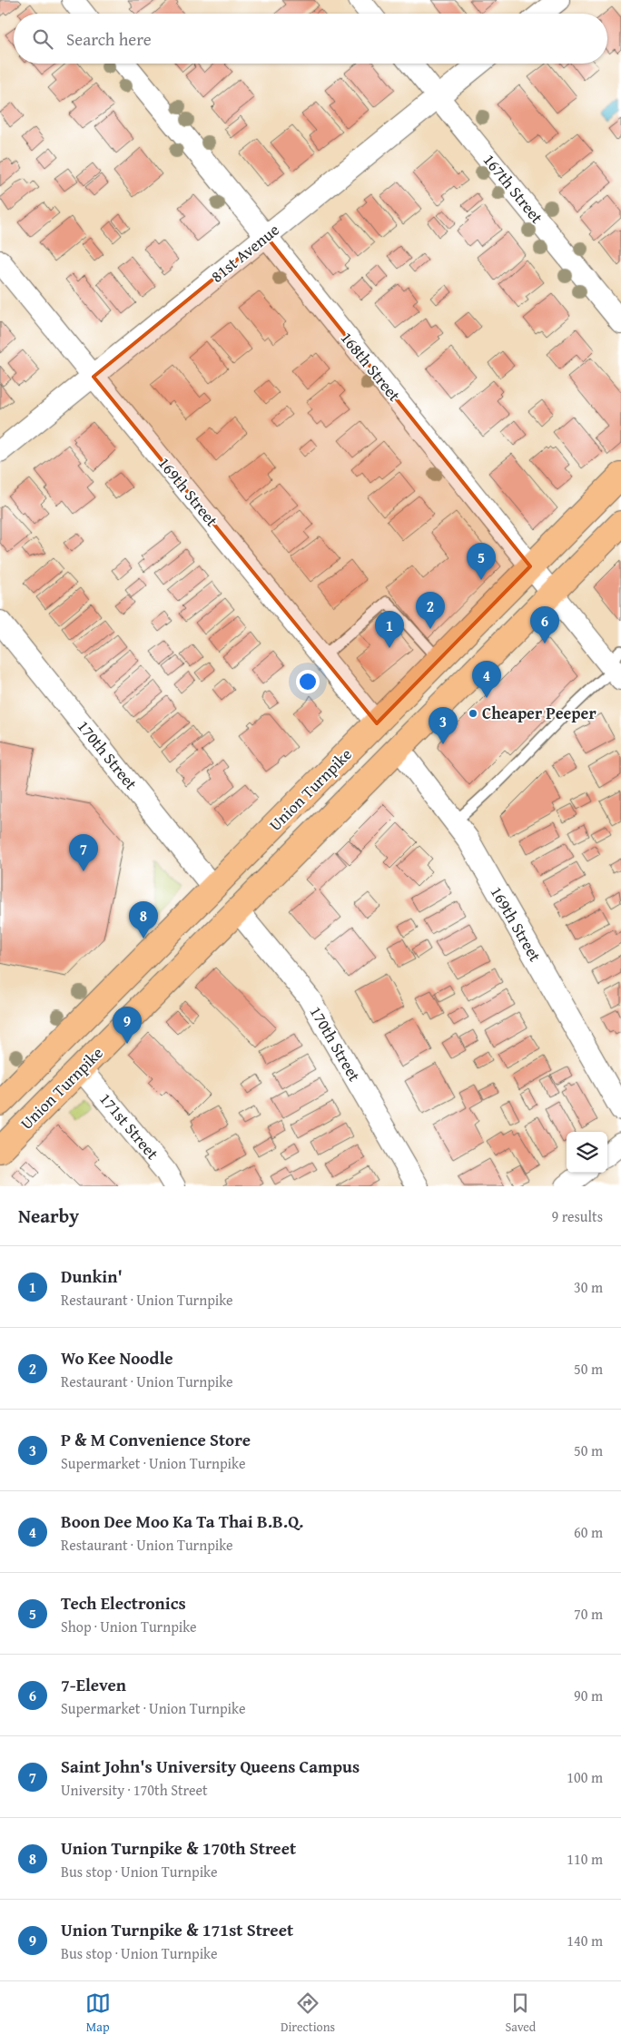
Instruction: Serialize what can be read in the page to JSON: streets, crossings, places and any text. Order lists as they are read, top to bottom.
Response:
{
  "streets": {
    "main road": ["Union Turnpike"],
    "street": [
      "167th Street",
      "81st Avenue",
      "168th Street",
      "169th Street",
      "170th Street",
      "171st Street"
    ]
  },
  "crossings": [
    ["167th Street", "81st Avenue"],
    ["81st Avenue", "168th Street"],
    ["81st Avenue", "169th Street"],
    ["168th Street", "Union Turnpike"],
    ["169th Street", "Union Turnpike"],
    ["170th Street", "Union Turnpike"],
    ["Union Turnpike", "171st Street"]
  ],
  "places": ["Cheaper Peeper"],
  "page": {
    "search": "Search here",
    "pins": [
      "5",
      "2",
      "6",
      "1",
      "4",
      "3",
      "7",
      "8",
      "9"
    ],
    "heading": ["Nearby", "9 results"],
    "list": [
      {
        "mark": "1",
        "name": "Dunkin'",
        "note": "Restaurant · Union Turnpike",
        "value": "30 m"
      },
      {
        "mark": "2",
        "name": "Wo Kee Noodle",
        "note": "Restaurant · Union Turnpike",
        "value": "50 m"
      },
      {
        "mark": "3",
        "name": "P & M Convenience Store",
        "note": "Supermarket · Union Turnpike",
        "value": "50 m"
      },
      {
        "mark": "4",
        "name": "Boon Dee Moo Ka Ta Thai B.B.Q.",
        "note": "Restaurant · Union Turnpike",
        "value": "60 m"
      },
      {
        "mark": "5",
        "name": "Tech Electronics",
        "note": "Shop · Union Turnpike",
        "value": "70 m"
      },
      {
        "mark": "6",
        "name": "7-Eleven",
        "note": "Supermarket · Union Turnpike",
        "value": "90 m"
      },
      {
        "mark": "7",
        "name": "Saint John's University Queens Campus",
        "note": "University · 170th Street",
        "value": "100 m"
      },
      {
        "mark": "8",
        "name": "Union Turnpike & 170th Street",
        "note": "Bus stop · Union Turnpike",
        "value": "110 m"
      },
      {
        "mark": "9",
        "name": "Union Turnpike & 171st Street",
        "note": "Bus stop · Union Turnpike",
        "value": "140 m"
      }
    ],
    "nav": ["Map", "Directions", "Saved"]
  }
}
